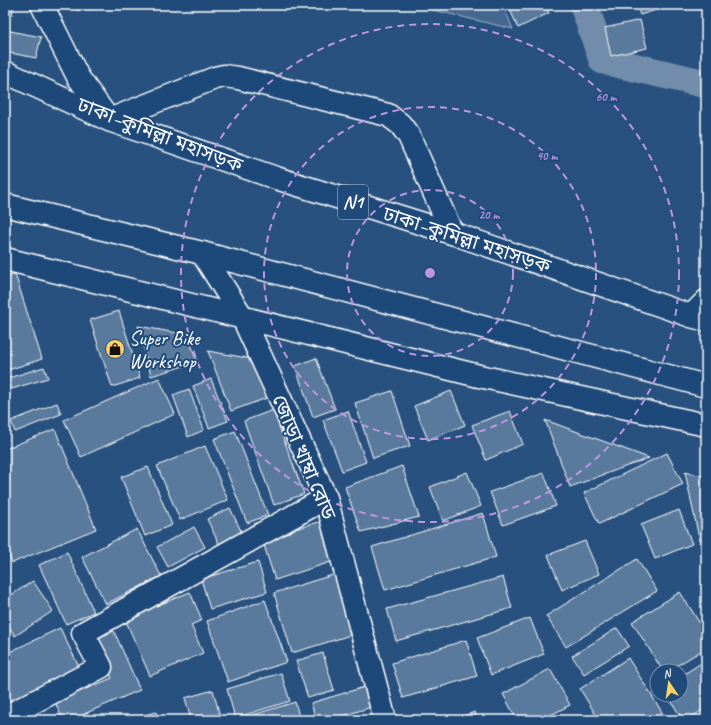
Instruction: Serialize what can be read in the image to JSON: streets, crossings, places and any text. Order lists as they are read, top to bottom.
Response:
{
  "streets": {
    "main road": ["ঢাকা–কুমিল্লা মহাসড়ক", "N1", "জোড়া খাম্বা রোড"]
  },
  "places": {
    "shop": ["Super Bike Workshop"]
  },
  "north": "top",
  "rings": ["60 m", "40 m", "20 m"]
}
